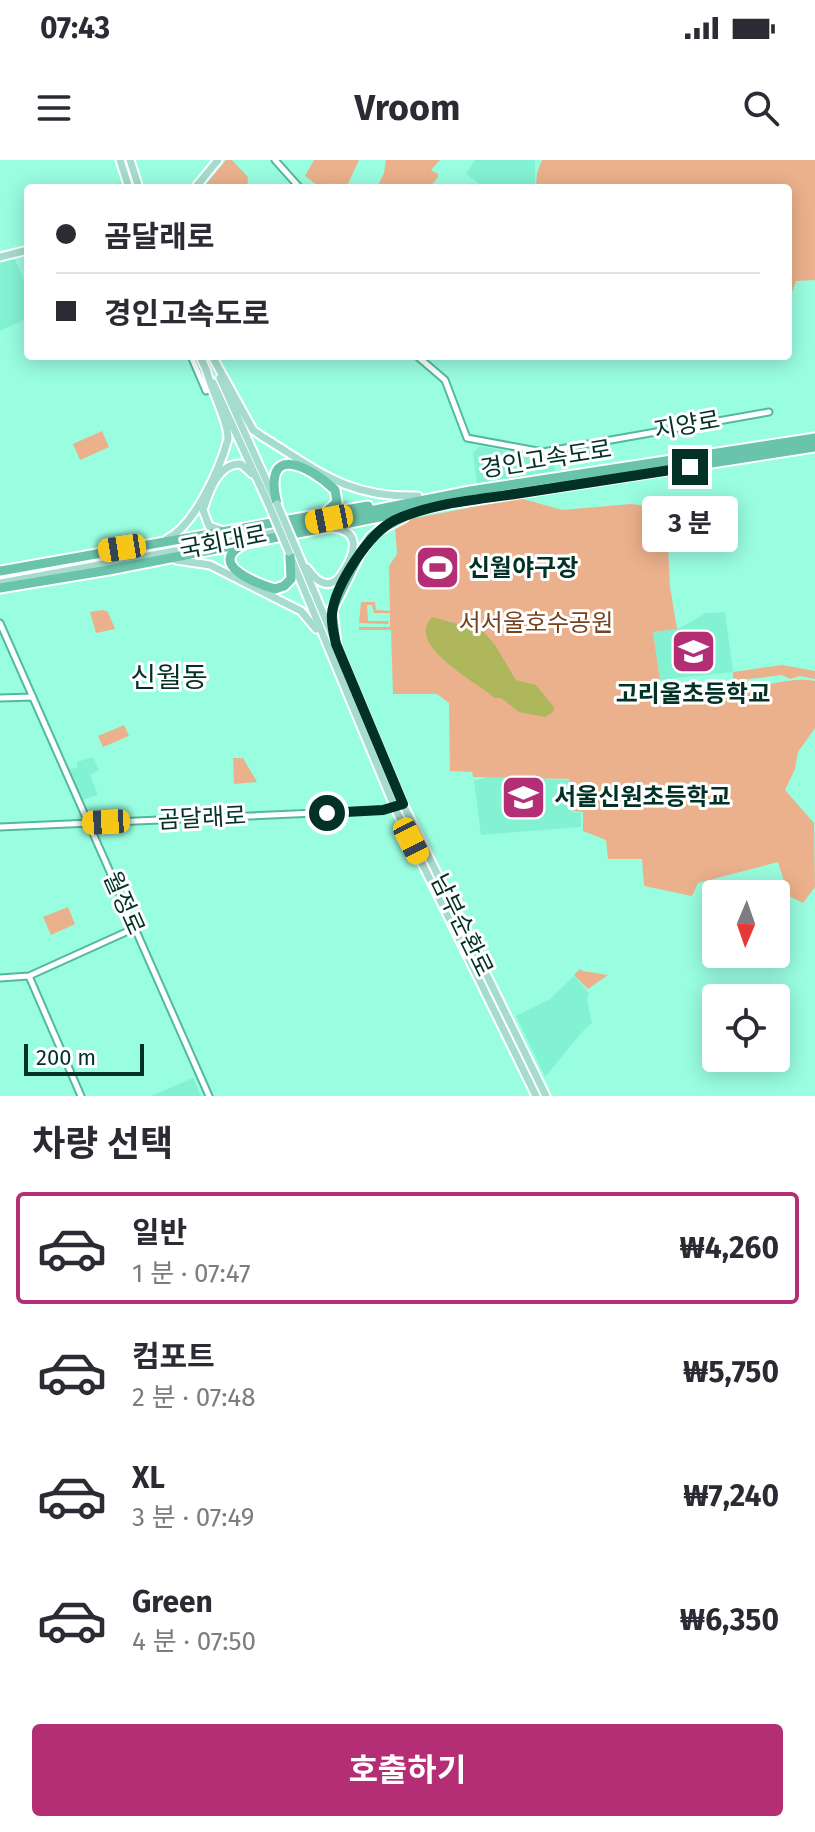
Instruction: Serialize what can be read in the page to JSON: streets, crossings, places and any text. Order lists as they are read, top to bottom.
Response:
{
  "streets": {
    "highway": ["경인고속도로"],
    "main road": ["국회대로", "남부순환로"],
    "street": ["지양로", "곰달래로", "월정로"]
  },
  "crossings": [
    ["경인고속도로", "국회대로"],
    ["곰달래로", "월정로"],
    ["곰달래로", "남부순환로"]
  ],
  "districts": ["신월동"],
  "parks": ["서서울호수공원"],
  "places": {
    "sports": ["신월야구장"],
    "school or university": ["고리울초등학교", "서울신원초등학교"]
  },
  "scale_bar": "200 m",
  "north": "bottom",
  "page": {
    "status": "07:43",
    "header": "Vroom",
    "banner": ["곰달래로", "경인고속도로"],
    "bubble": "3 분",
    "scale": "200 m",
    "heading": "차량 선택",
    "list": [
      {
        "name": "일반",
        "note": "1 분 · 07:47",
        "value": "₩4,260"
      },
      {
        "name": "컴포트",
        "note": "2 분 · 07:48",
        "value": "₩5,750"
      },
      {
        "name": "XL",
        "note": "3 분 · 07:49",
        "value": "₩7,240"
      },
      {
        "name": "Green",
        "note": "4 분 · 07:50",
        "value": "₩6,350"
      }
    ],
    "buttons": "호출하기"
  }
}
